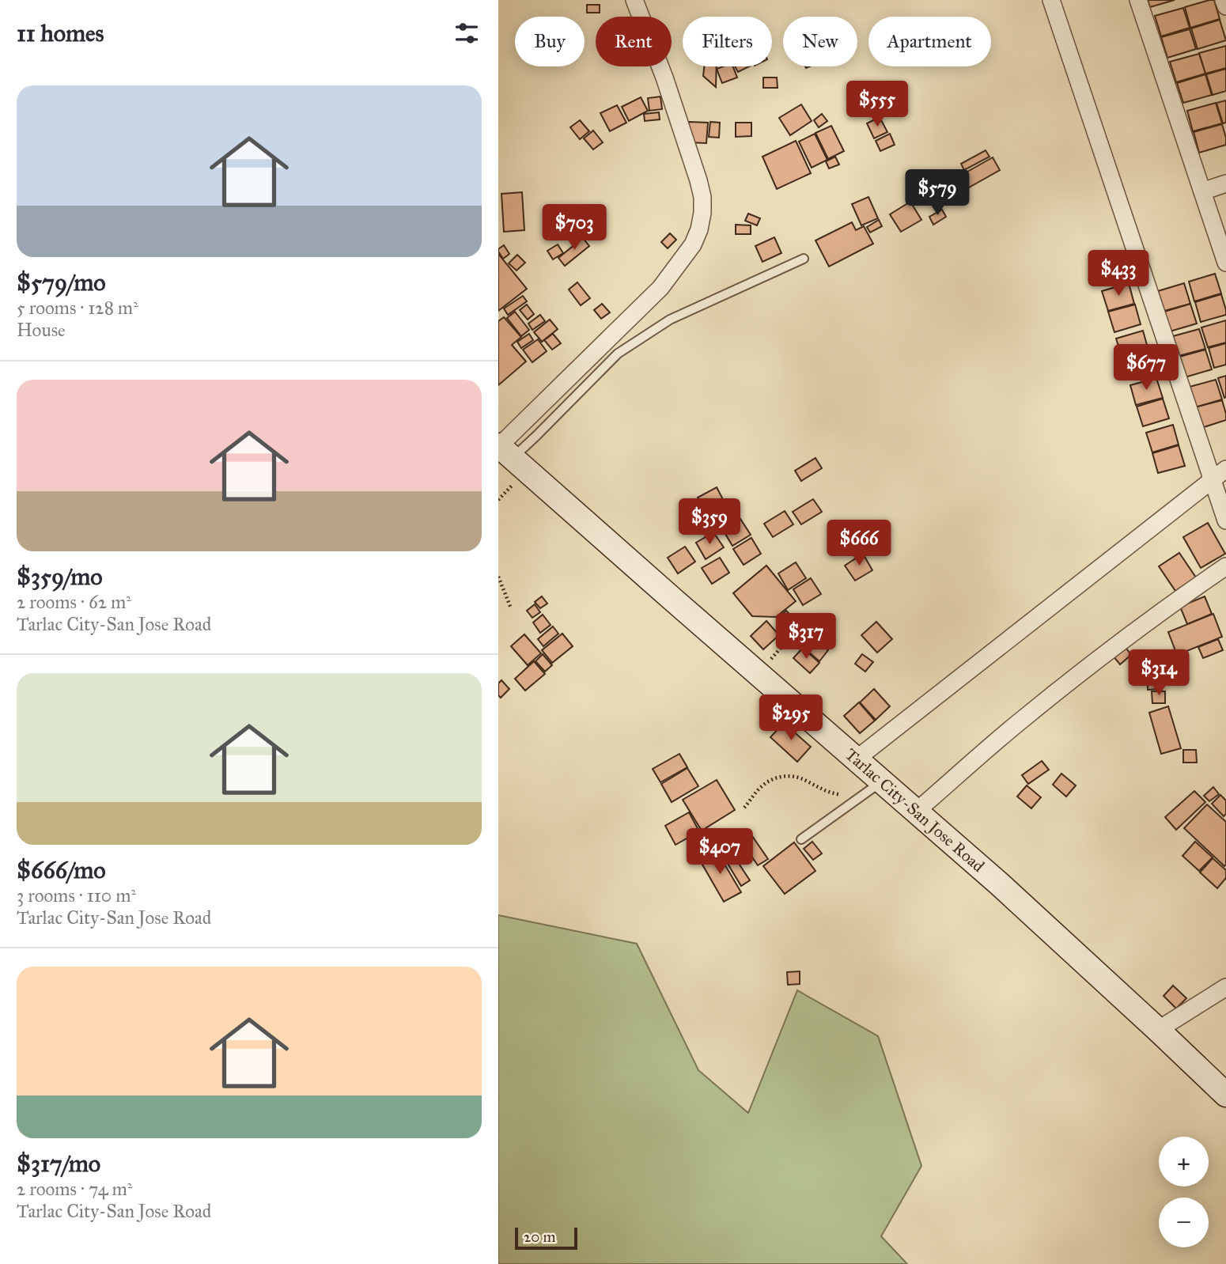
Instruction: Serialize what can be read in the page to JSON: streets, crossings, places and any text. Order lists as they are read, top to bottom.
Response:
{
  "streets": {
    "main road": ["Tarlac City-San Jose Road"]
  },
  "scale_bar": "20 m",
  "page": {
    "heading": "11 homes",
    "chip": [
      "Buy",
      "Rent",
      "Filters",
      "New",
      "Apartment"
    ],
    "list": [
      {
        "name": "$579/mo",
        "note": "5 rooms · 128 m² · House"
      },
      {
        "name": "$359/mo",
        "note": "2 rooms · 62 m² · Tarlac City-San Jose Road"
      },
      {
        "name": "$666/mo",
        "note": "3 rooms · 110 m² · Tarlac City-San Jose Road"
      },
      {
        "name": "$317/mo",
        "note": "2 rooms · 74 m² · Tarlac City-San Jose Road"
      }
    ],
    "price": [
      "$555",
      "$579",
      "$703",
      "$433",
      "$677",
      "$359",
      "$666",
      "$317",
      "$314",
      "$295",
      "$407"
    ],
    "map_buttons": ["+", "−"],
    "scale": "20 m"
  }
}
